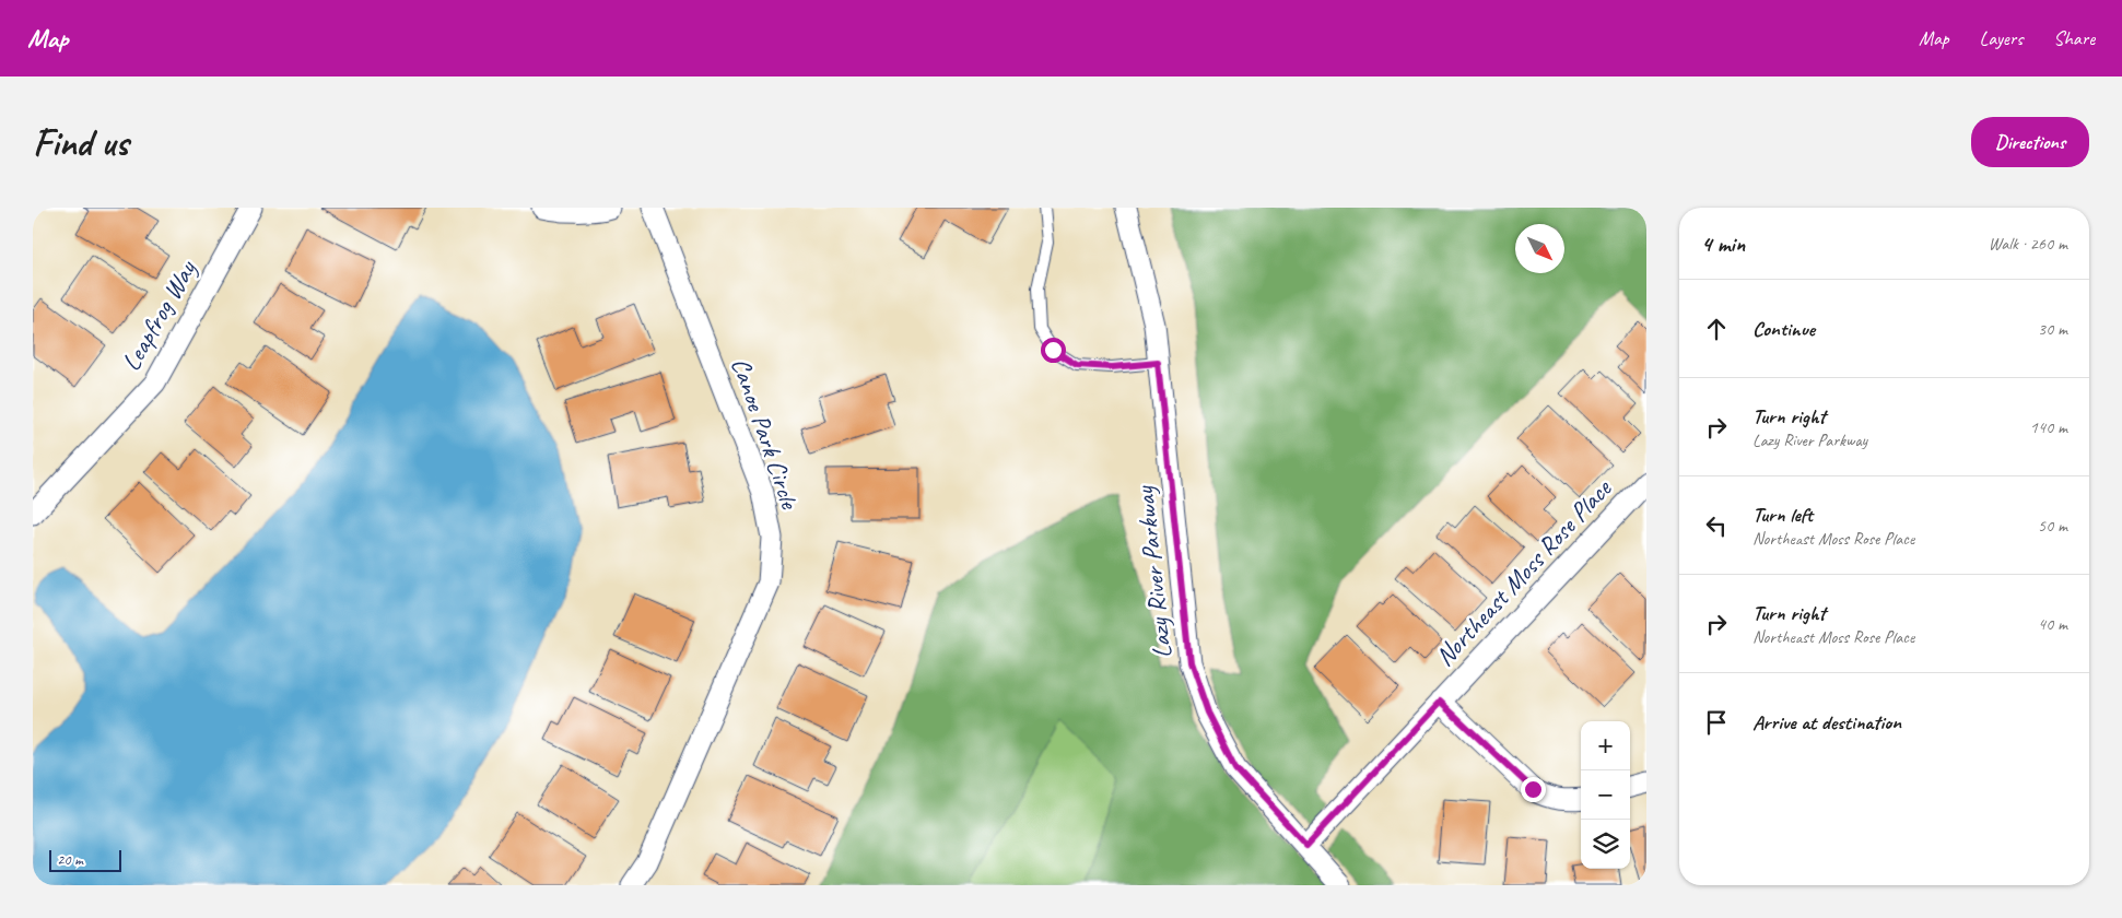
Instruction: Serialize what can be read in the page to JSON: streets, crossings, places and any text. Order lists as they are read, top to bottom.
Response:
{
  "streets": {
    "street": [
      "Leapfrog Way",
      "Canoe Park Circle",
      "Lazy River Parkway",
      "Northeast Moss Rose Place"
    ]
  },
  "crossings": [
    ["Lazy River Parkway", "Northeast Moss Rose Place"]
  ],
  "scale_bar": "20 m",
  "north": "bottom right",
  "page": {
    "header": "Map",
    "nav": ["Map", "Layers", "Share"],
    "buttons": "Directions",
    "title": "Find us",
    "heading": ["4 min", "Walk · 260 m"],
    "list": [
      ["Continue", "30 m"],
      ["Turn right", "Lazy River Parkway", "140 m"],
      ["Turn left", "Northeast Moss Rose Place", "50 m"],
      ["Turn right", "Northeast Moss Rose Place", "40 m"],
      "Arrive at destination"
    ],
    "map_buttons": ["+", "−"],
    "scale": "20 m"
  }
}
